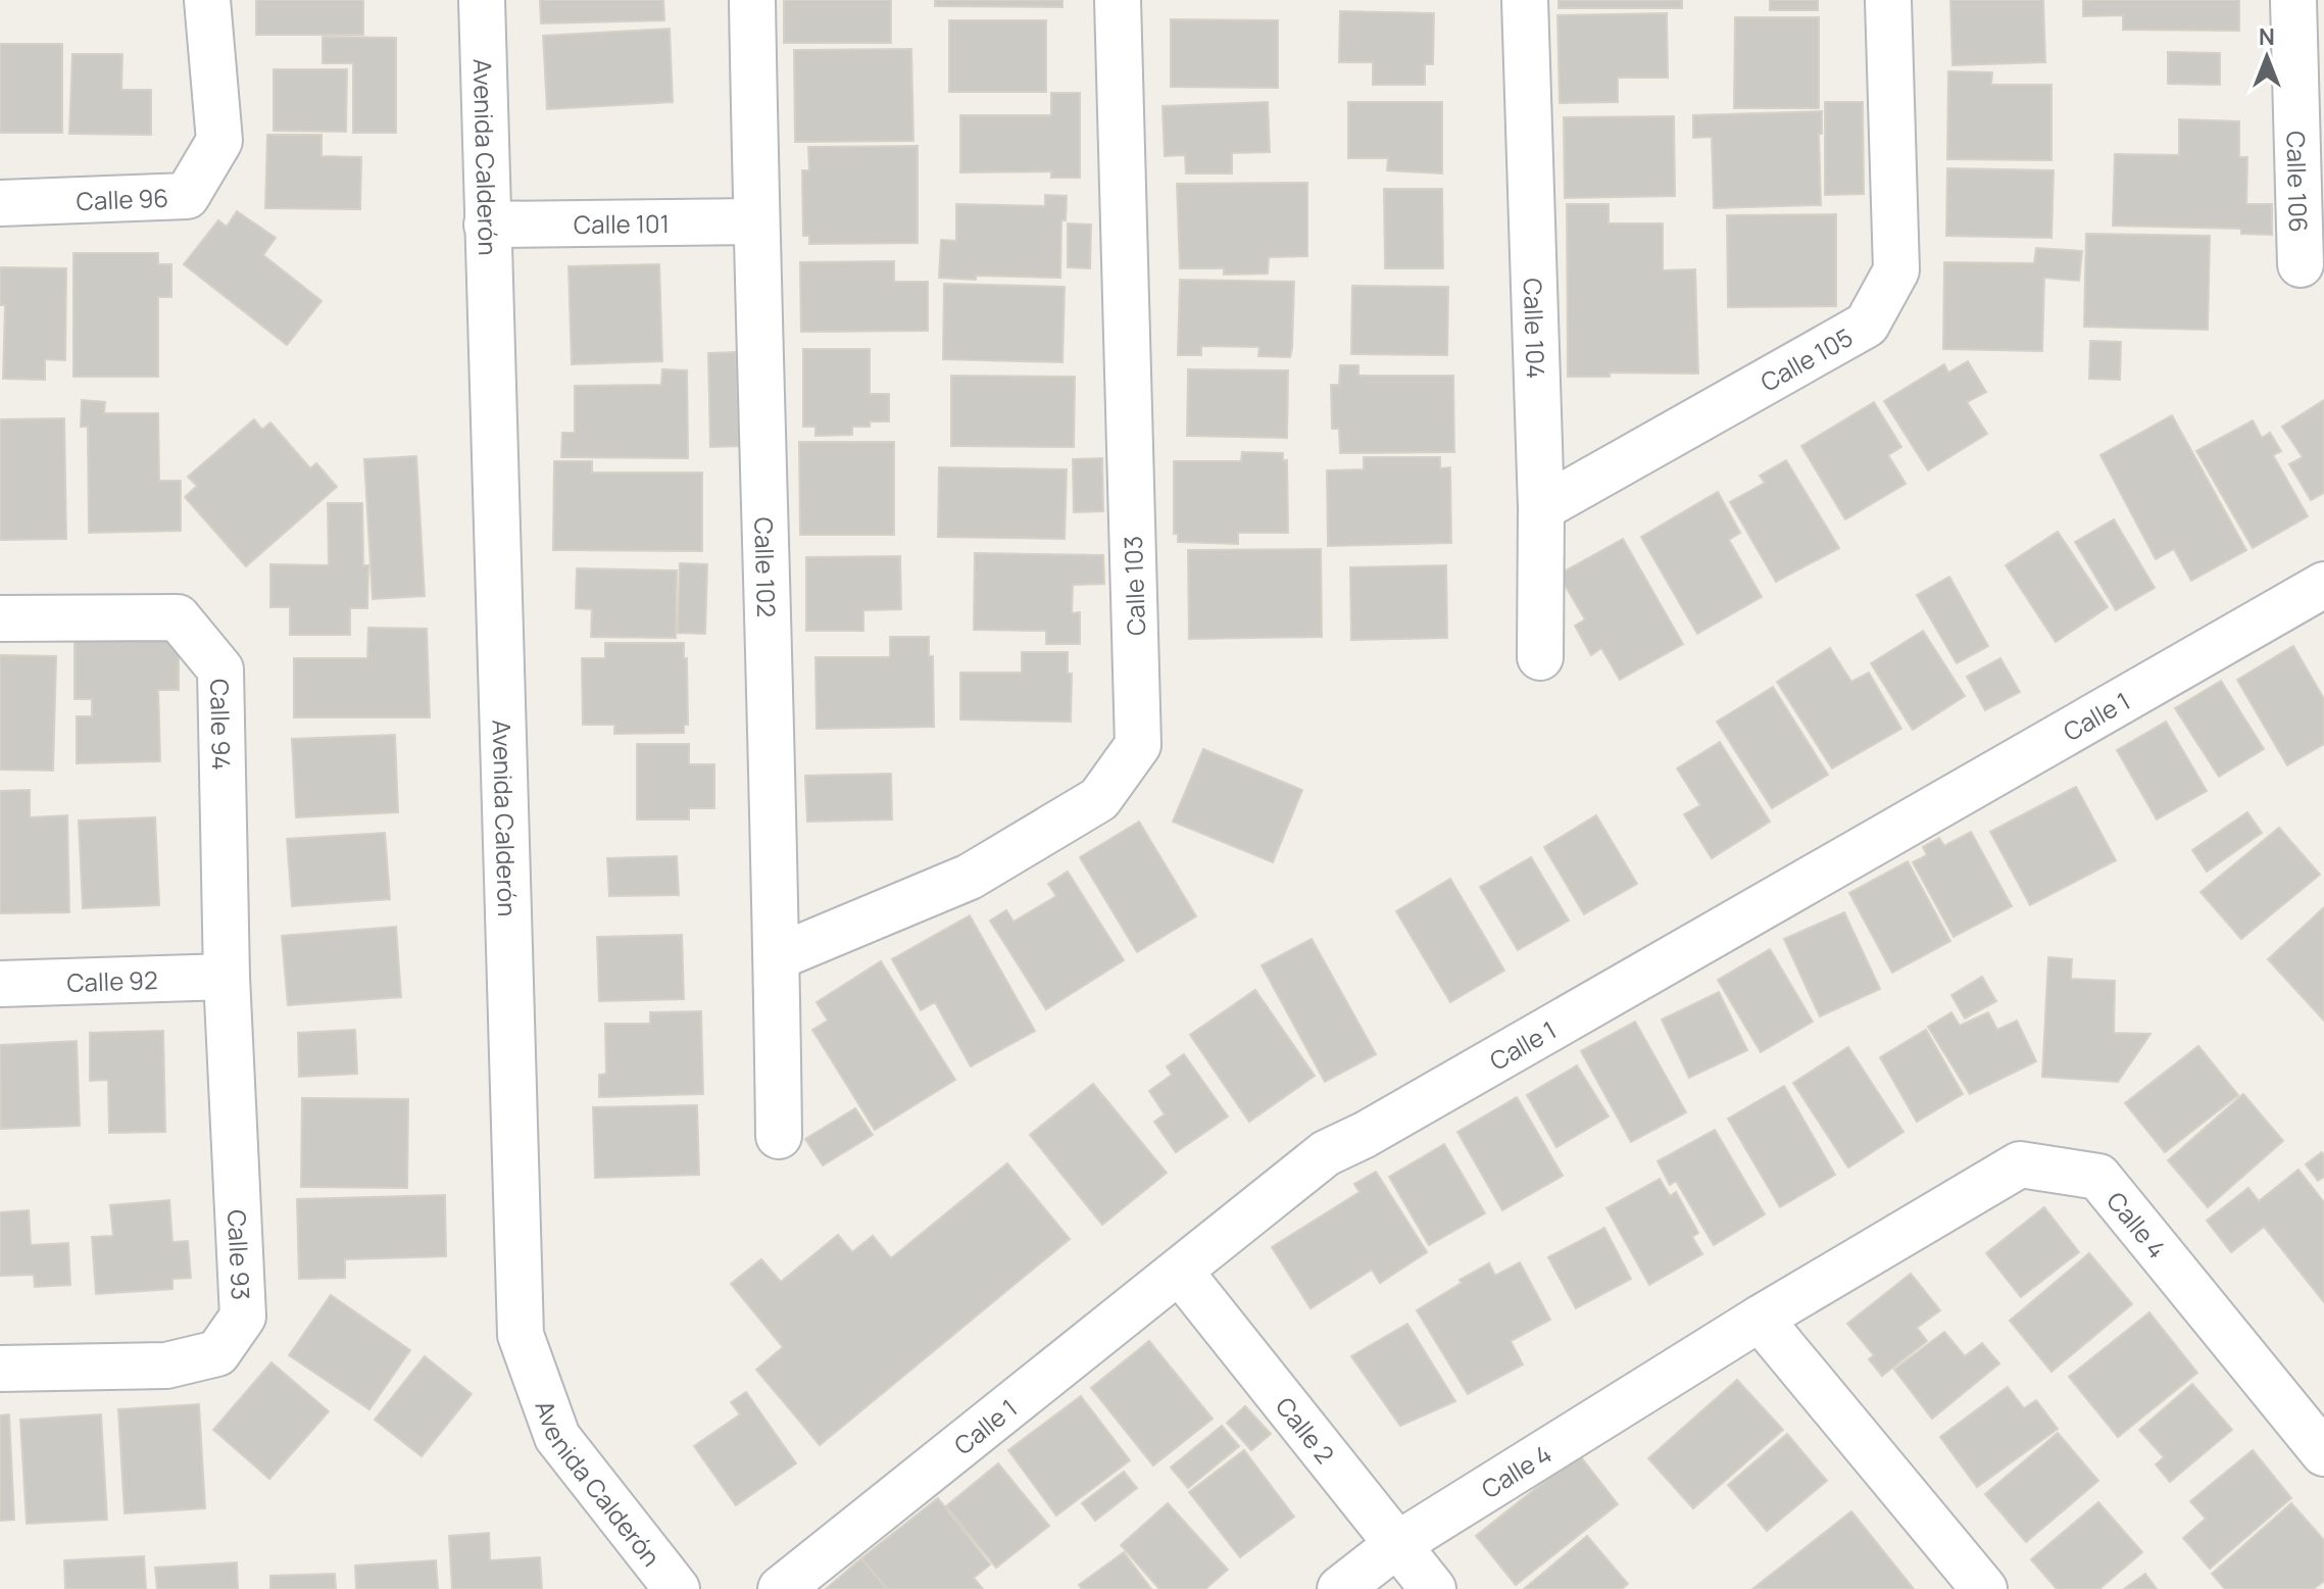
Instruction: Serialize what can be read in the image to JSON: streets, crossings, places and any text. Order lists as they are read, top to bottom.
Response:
{
  "streets": {
    "street": [
      "Avenida Calderón",
      "Calle 106",
      "Calle 96",
      "Calle 101",
      "Calle 104",
      "Calle 105",
      "Calle 102",
      "Calle 103",
      "Calle 1",
      "Calle 94",
      "Calle 92",
      "Calle 4",
      "Calle 93",
      "Calle 2"
    ]
  },
  "crossings": [
    ["Avenida Calderón", "Calle 101"],
    ["Calle 101", "Calle 102"],
    ["Calle 104", "Calle 105"],
    ["Calle 102", "Calle 103"],
    ["Calle 1", "Calle 2"],
    ["Calle 94", "Calle 92"],
    ["Calle 94", "Calle 93"],
    ["Calle 92", "Calle 93"],
    ["Calle 4", "Calle 2"]
  ],
  "north": "top"
}
